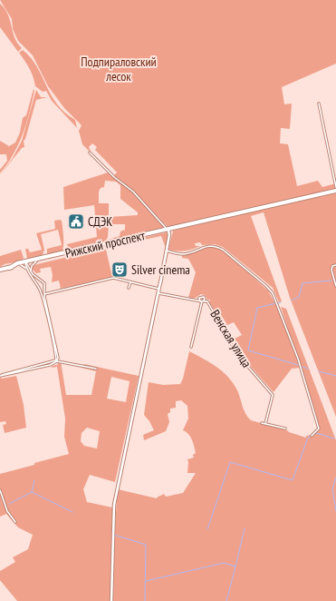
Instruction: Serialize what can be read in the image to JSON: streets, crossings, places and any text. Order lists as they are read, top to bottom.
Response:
{
  "streets": {
    "highway": ["Рижский проспект"],
    "street": ["Венская улица"]
  },
  "parks": ["Подпираловский лесок"],
  "places": {
    "public building": ["СДЭК"],
    "theatre": ["Silver cinema"]
  }
}
